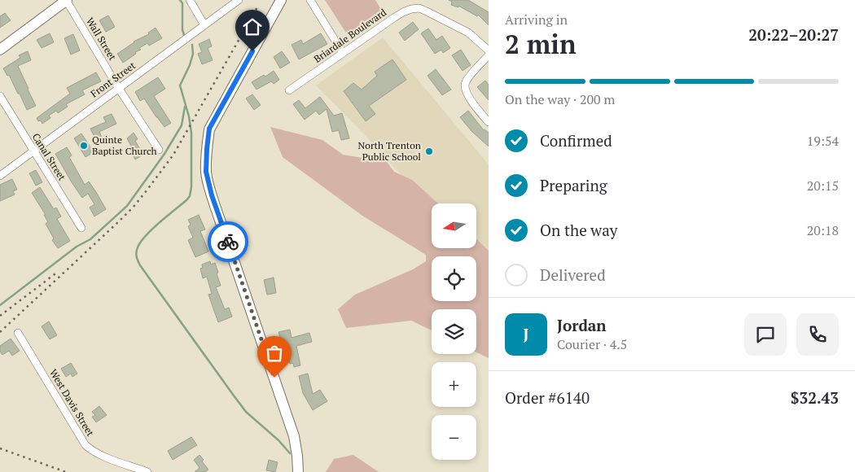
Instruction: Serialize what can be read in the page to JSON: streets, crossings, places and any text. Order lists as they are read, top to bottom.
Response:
{
  "streets": {
    "street": [
      "Briardale Boulevard",
      "Wall Street",
      "Front Street",
      "Canal Street",
      "West Davis Street"
    ]
  },
  "crossings": [
    ["Wall Street", "Front Street"],
    ["Front Street", "Canal Street"]
  ],
  "places": ["Quinte Baptist Church", "North Trenton Public School"],
  "north": "left",
  "page": {
    "heading": ["2 min", "Arriving in", "20:22–20:27"],
    "panel": [
      "Jordan",
      "Courier · 4.5",
      "Order #6140",
      "$32.43"
    ],
    "bar": "On the way · 200 m",
    "list": [
      ["Confirmed", "19:54"],
      ["Preparing", "20:15"],
      ["On the way", "20:18"],
      "Delivered"
    ],
    "map_buttons": ["+", "−"],
    "round": "J"
  }
}
